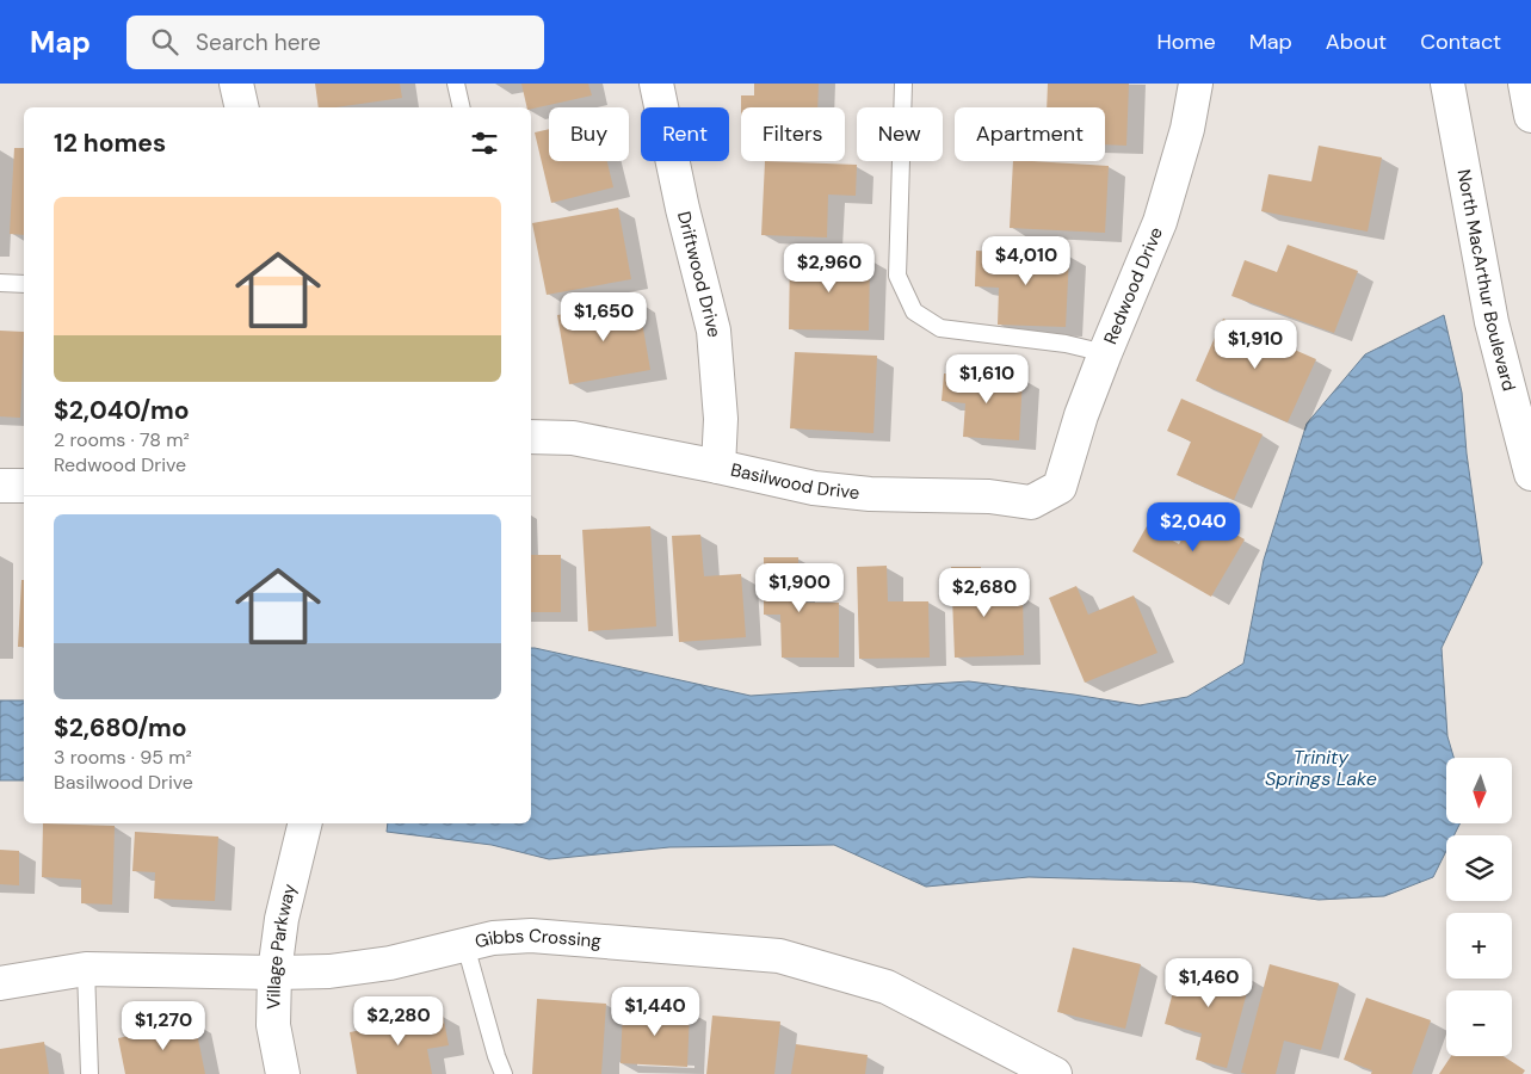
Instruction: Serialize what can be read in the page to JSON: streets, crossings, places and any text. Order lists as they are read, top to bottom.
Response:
{
  "streets": {
    "street": [
      "Driftwood Drive",
      "North MacArthur Boulevard",
      "Redwood Drive",
      "Basilwood Drive",
      "Gibbs Crossing",
      "Village Parkway"
    ]
  },
  "crossings": [
    ["Driftwood Drive", "Basilwood Drive"],
    ["Redwood Drive", "Basilwood Drive"],
    ["Gibbs Crossing", "Village Parkway"]
  ],
  "water": ["Trinity Springs Lake"],
  "north": "bottom",
  "page": {
    "header": "Map",
    "search": "Search here",
    "nav": [
      "Home",
      "Map",
      "About",
      "Contact"
    ],
    "chip": [
      "Buy",
      "Rent",
      "Filters",
      "New",
      "Apartment"
    ],
    "heading": "12 homes",
    "list": [
      {
        "name": "$2,040/mo",
        "note": "2 rooms · 78 m² · Redwood Drive"
      },
      {
        "name": "$2,680/mo",
        "note": "3 rooms · 95 m² · Basilwood Drive"
      }
    ],
    "price": [
      "$4,010",
      "$2,960",
      "$1,650",
      "$1,910",
      "$1,610",
      "$2,040",
      "$1,900",
      "$2,680",
      "$1,460",
      "$1,440",
      "$2,280",
      "$1,270"
    ],
    "map_buttons": ["+", "−"]
  }
}
